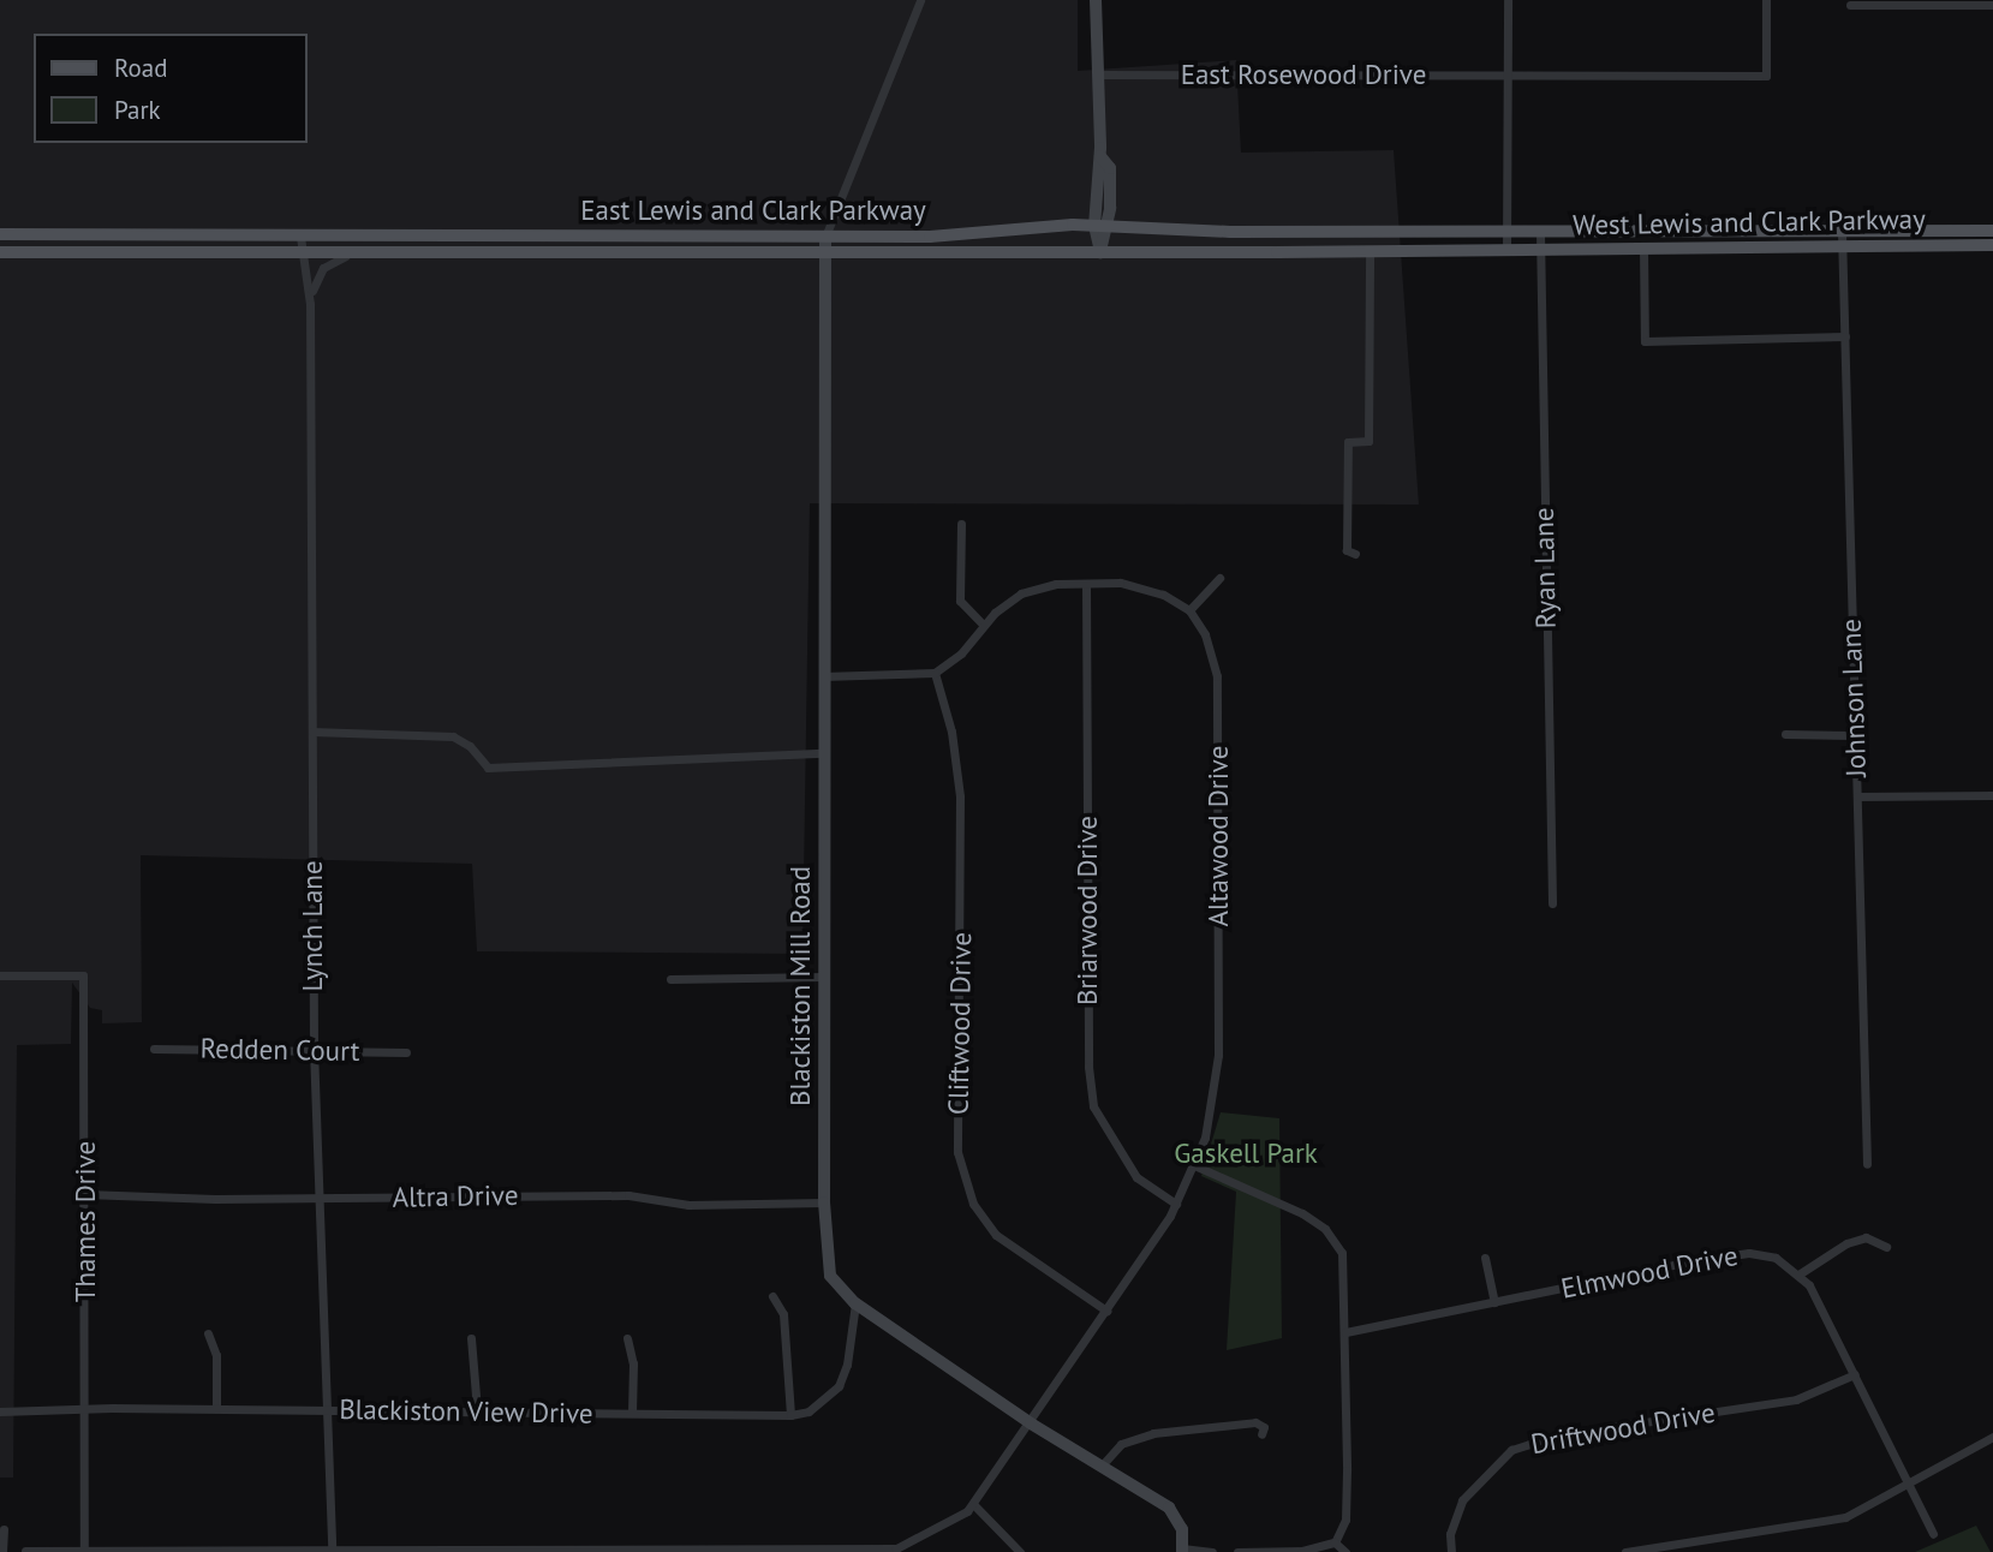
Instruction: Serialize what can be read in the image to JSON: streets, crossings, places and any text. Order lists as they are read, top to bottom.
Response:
{
  "streets": {
    "main road": ["East Lewis and Clark Parkway", "West Lewis and Clark Parkway", "Blackiston Mill Road"],
    "street": [
      "East Rosewood Drive",
      "Ryan Lane",
      "Johnson Lane",
      "Altawood Drive",
      "Briarwood Drive",
      "Lynch Lane",
      "Cliftwood Drive",
      "Redden Court",
      "Altra Drive",
      "Thames Drive",
      "Elmwood Drive",
      "Blackiston View Drive",
      "Driftwood Drive"
    ]
  },
  "crossings": [
    ["East Lewis and Clark Parkway", "West Lewis and Clark Parkway"],
    ["East Lewis and Clark Parkway", "Lynch Lane"],
    ["East Lewis and Clark Parkway", "Blackiston Mill Road"],
    ["West Lewis and Clark Parkway", "Ryan Lane"],
    ["West Lewis and Clark Parkway", "Johnson Lane"],
    ["Altawood Drive", "Briarwood Drive"],
    ["Altawood Drive", "Blackiston Mill Road"],
    ["Altawood Drive", "Cliftwood Drive"],
    ["Lynch Lane", "Redden Court"],
    ["Lynch Lane", "Altra Drive"],
    ["Lynch Lane", "Blackiston View Drive"],
    ["Blackiston Mill Road", "Altra Drive"],
    ["Blackiston Mill Road", "Blackiston View Drive"],
    ["Altra Drive", "Thames Drive"],
    ["Thames Drive", "Blackiston View Drive"],
    ["Elmwood Drive", "Driftwood Drive"]
  ],
  "parks": ["Gaskell Park"],
  "legend": ["Road", "Park"]
}
